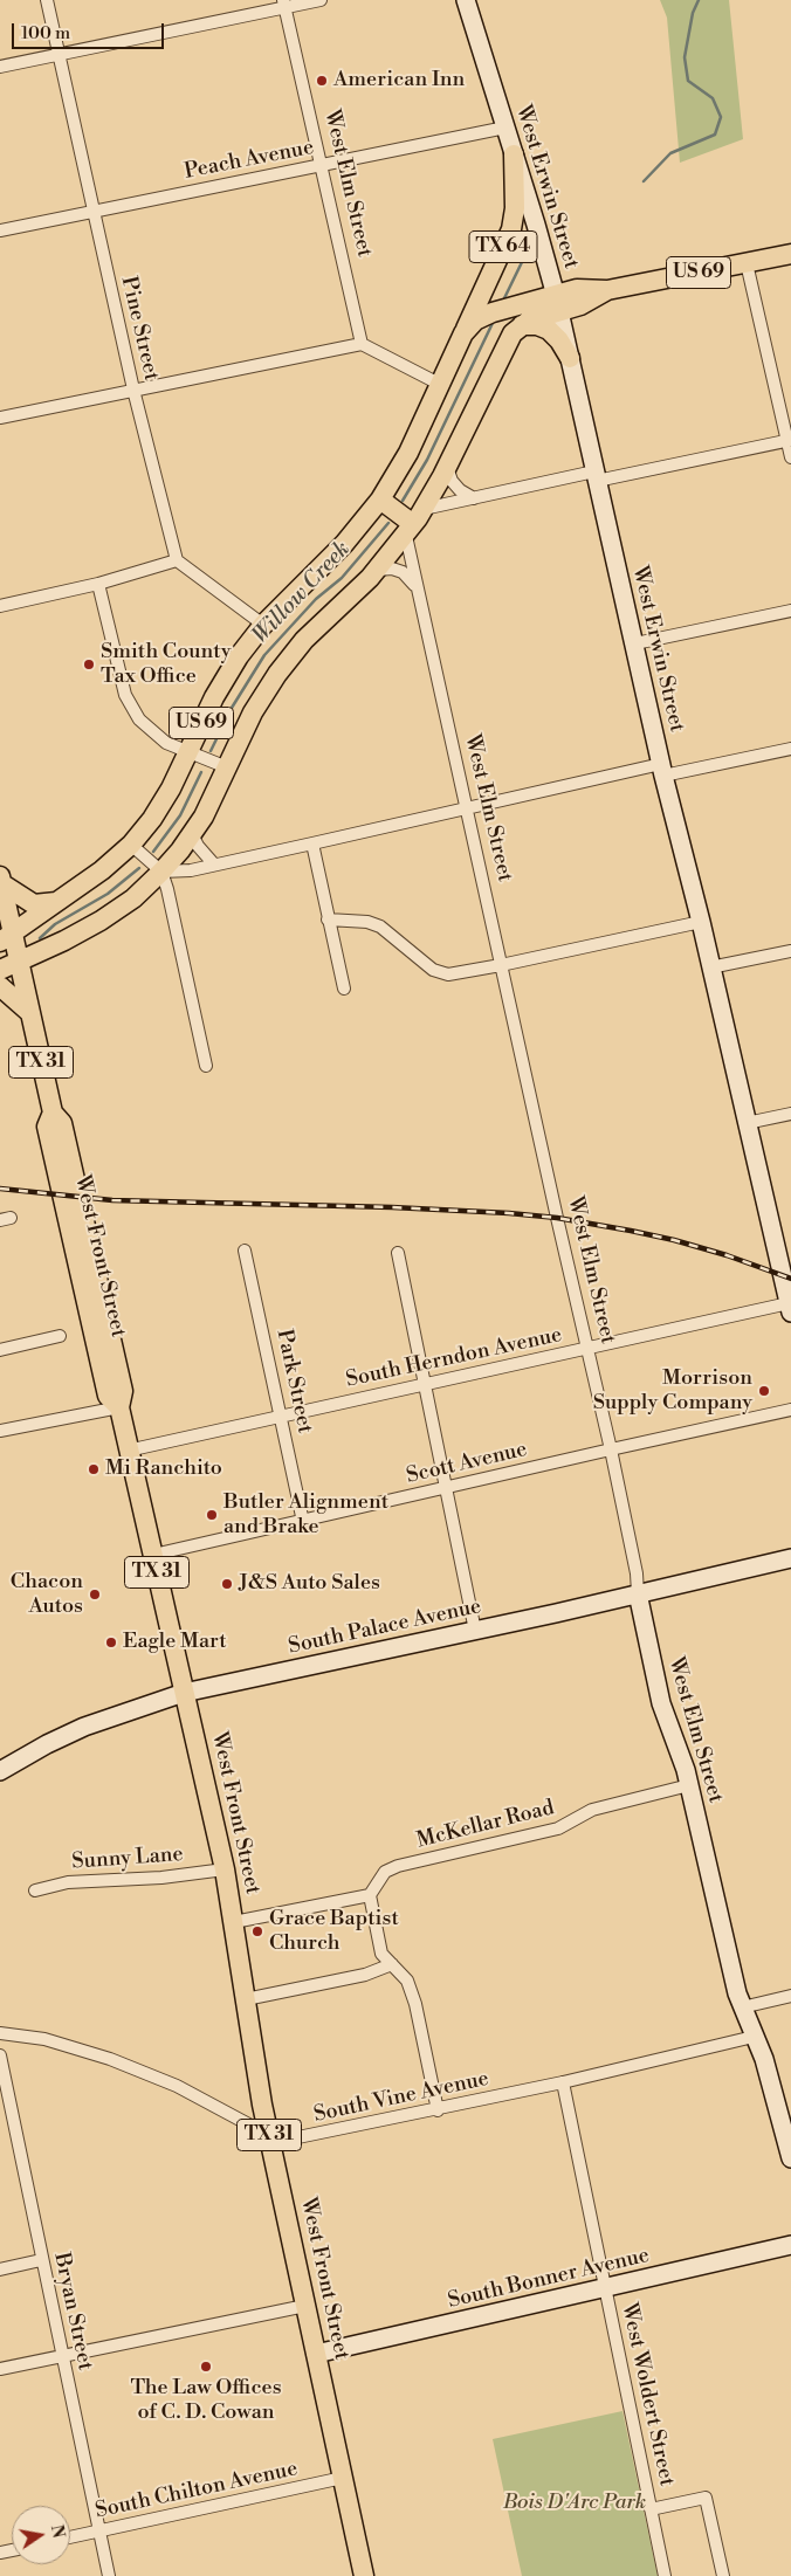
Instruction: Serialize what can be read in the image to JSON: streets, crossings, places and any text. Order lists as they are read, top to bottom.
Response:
{
  "streets": {
    "main road": [
      "West Elm Street",
      "West Erwin Street",
      "TX 64",
      "US 69",
      "TX 31",
      "West Front Street",
      "South Palace Avenue",
      "South Bonner Avenue"
    ],
    "street": [
      "Peach Avenue",
      "Pine Street",
      "South Herndon Avenue",
      "Park Street",
      "Scott Avenue",
      "McKellar Road",
      "Sunny Lane",
      "South Vine Avenue",
      "Bryan Street",
      "West Woldert Street",
      "South Chilton Avenue"
    ]
  },
  "crossings": [
    ["Peach Avenue", "West Elm Street"],
    ["Peach Avenue", "West Erwin Street"],
    ["Peach Avenue", "Pine Street"],
    ["West Elm Street", "US 69"],
    ["West Elm Street", "South Herndon Avenue"],
    ["West Elm Street", "Scott Avenue"],
    ["West Elm Street", "South Palace Avenue"],
    ["West Elm Street", "McKellar Road"],
    ["West Elm Street", "South Vine Avenue"],
    ["West Erwin Street", "TX 64"],
    ["West Erwin Street", "US 69"],
    ["West Erwin Street", "South Herndon Avenue"],
    ["TX 64", "US 69"],
    ["US 69", "West Front Street"],
    ["West Front Street", "South Herndon Avenue"],
    ["West Front Street", "Scott Avenue"],
    ["West Front Street", "South Palace Avenue"],
    ["West Front Street", "Sunny Lane"],
    ["West Front Street", "South Vine Avenue"],
    ["West Front Street", "South Bonner Avenue"],
    ["West Front Street", "South Chilton Avenue"],
    ["South Herndon Avenue", "Park Street"],
    ["Park Street", "Scott Avenue"],
    ["South Vine Avenue", "West Woldert Street"],
    ["South Bonner Avenue", "West Woldert Street"],
    ["Bryan Street", "South Chilton Avenue"]
  ],
  "water": ["Willow Creek"],
  "parks": ["Bois D'Arc Park"],
  "places": [
    "American Inn",
    "Smith County Tax Office",
    "Morrison Supply Company",
    "Mi Ranchito",
    "Butler Alignment and Brake",
    "J&S Auto Sales",
    "Chacon Autos",
    "Eagle Mart",
    "Grace Baptist Church",
    "The Law Offices of C. D. Cowan"
  ],
  "scale_bar": "100 m",
  "north": "right"
}
